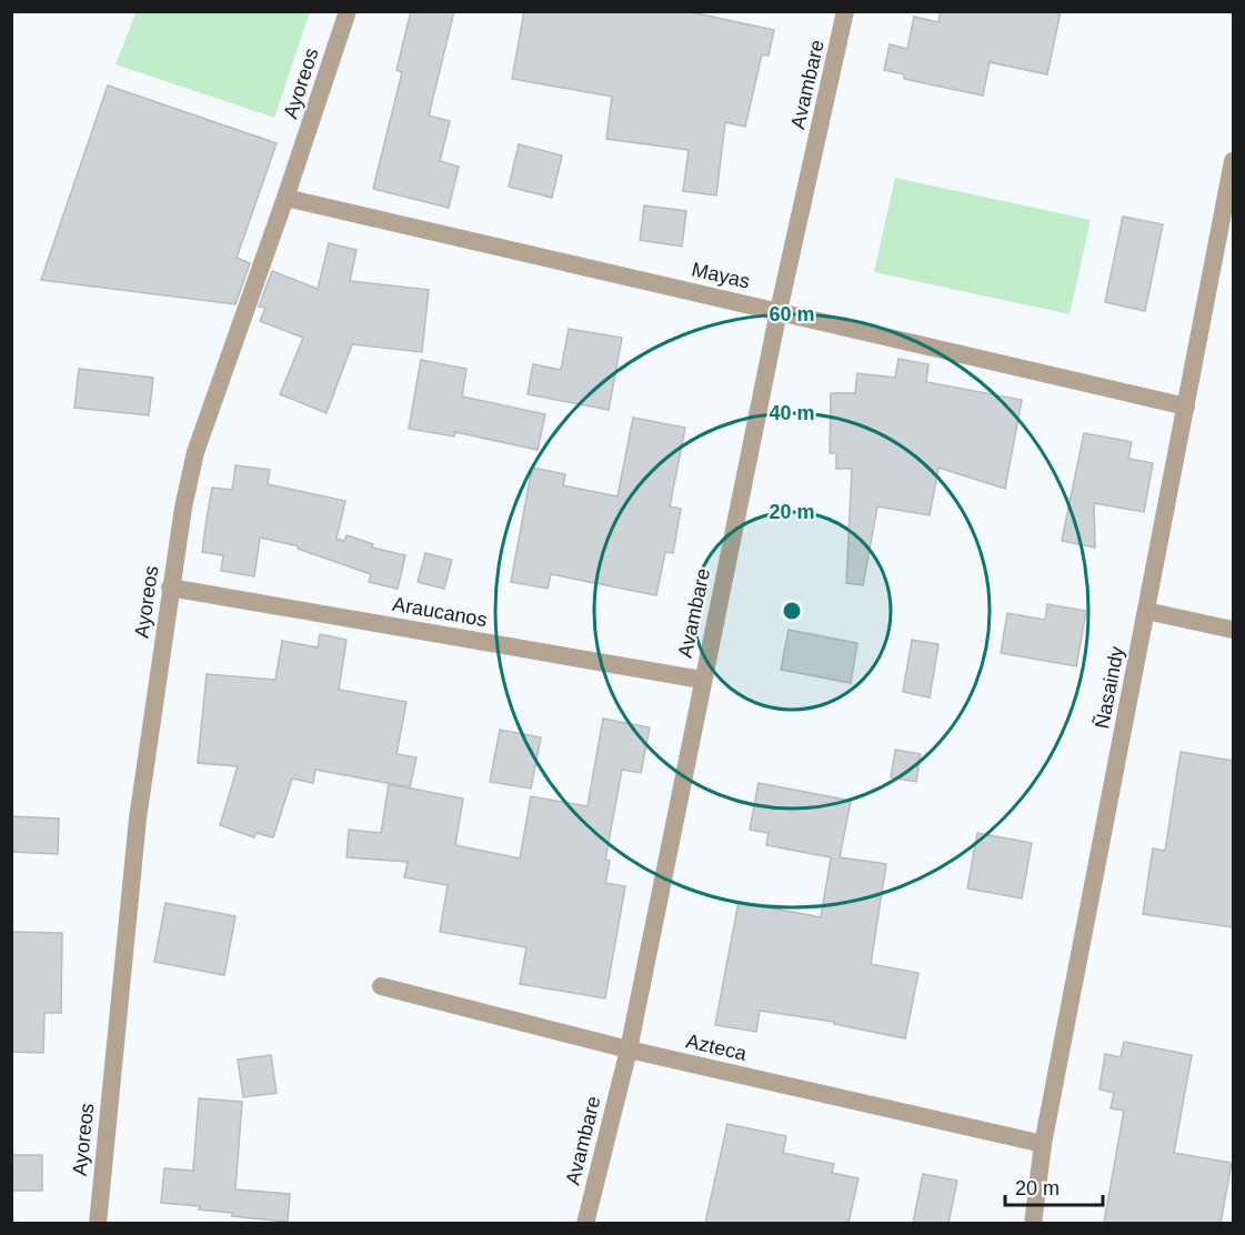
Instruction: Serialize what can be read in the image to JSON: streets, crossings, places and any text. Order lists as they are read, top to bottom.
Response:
{
  "streets": {
    "street": [
      "Ayoreos",
      "Avambare",
      "Mayas",
      "Araucanos",
      "Ñasaindy",
      "Azteca"
    ]
  },
  "crossings": [
    ["Ayoreos", "Mayas"],
    ["Ayoreos", "Araucanos"],
    ["Avambare", "Mayas"],
    ["Avambare", "Araucanos"],
    ["Avambare", "Azteca"],
    ["Mayas", "Ñasaindy"],
    ["Ñasaindy", "Azteca"]
  ],
  "scale_bar": "20 m",
  "rings": ["60 m", "40 m", "20 m"]
}
